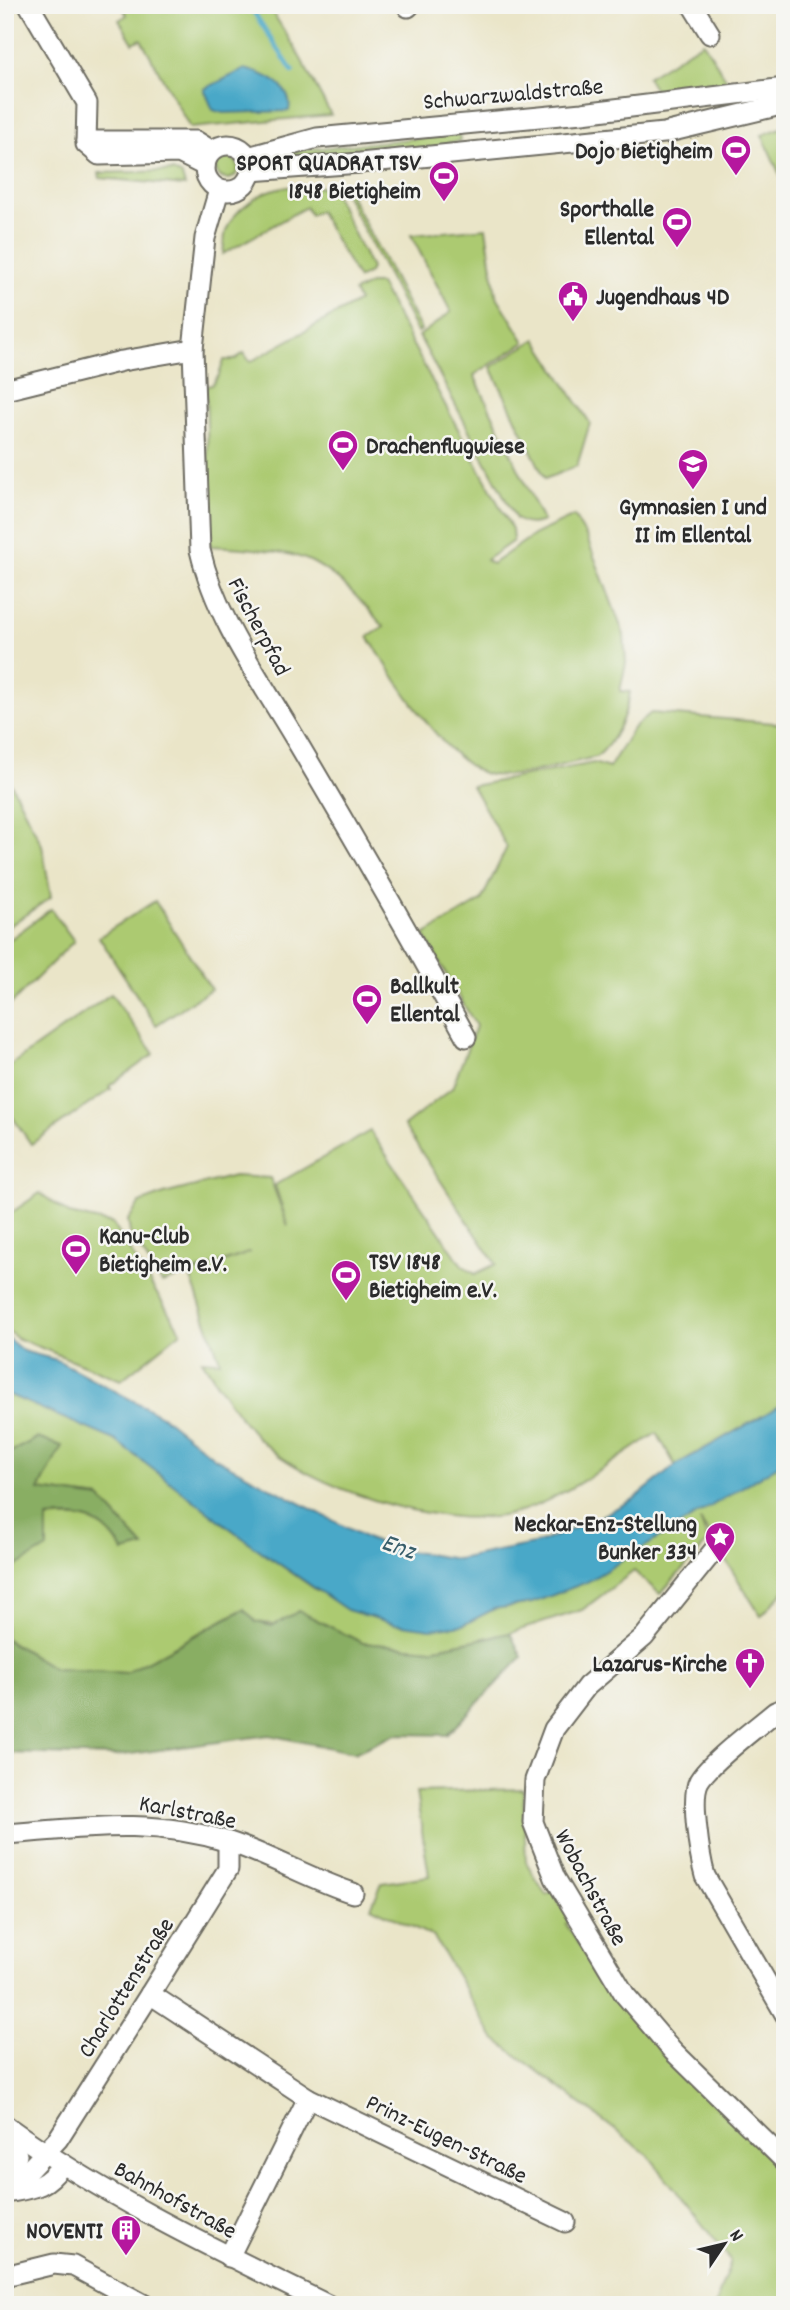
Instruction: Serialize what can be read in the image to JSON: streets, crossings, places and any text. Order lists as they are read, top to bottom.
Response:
{
  "streets": {
    "street": [
      "Schwarzwaldstraße",
      "Fischerpfad",
      "Karlstraße",
      "Wobachstraße",
      "Charlottenstraße",
      "Prinz-Eugen-Straße",
      "Bahnhofstraße"
    ]
  },
  "crossings": [
    ["Schwarzwaldstraße", "Fischerpfad"],
    ["Karlstraße", "Charlottenstraße"],
    ["Charlottenstraße", "Prinz-Eugen-Straße"],
    ["Charlottenstraße", "Bahnhofstraße"]
  ],
  "water": ["Enz"],
  "places": {
    "sports": [
      "Dojo Bietigheim",
      "SPORT QUADRAT TSV 1848 Bietigheim",
      "Sporthalle Ellental",
      "Drachenflugwiese",
      "Ballkult Ellental",
      "Kanu-Club Bietigheim e.V.",
      "TSV 1848 Bietigheim e.V."
    ],
    "public building": ["Jugendhaus 4D"],
    "school or university": ["Gymnasien I und II im Ellental"],
    "place": ["Neckar-Enz-Stellung Bunker 334"],
    "church": ["Lazarus-Kirche"],
    "building": ["NOVENTI"]
  },
  "north": "top right"
}
